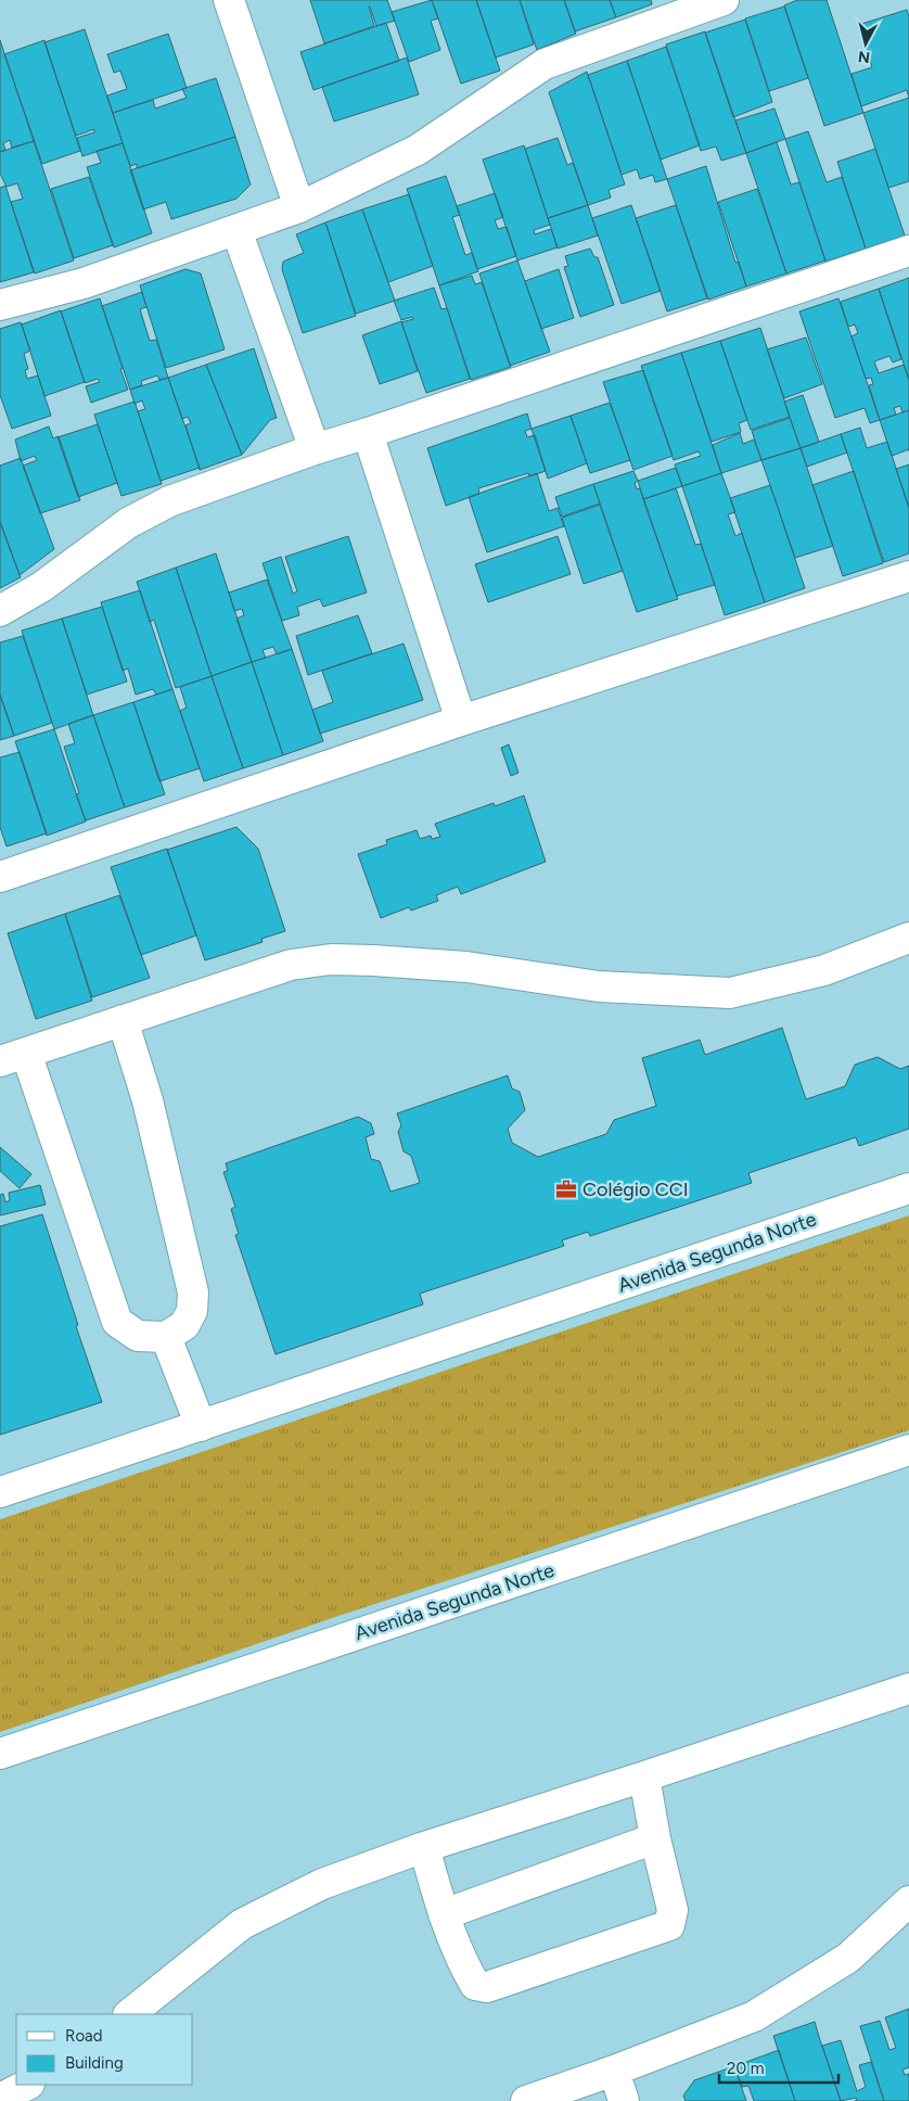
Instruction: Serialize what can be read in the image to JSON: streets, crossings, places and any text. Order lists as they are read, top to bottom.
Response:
{
  "streets": {
    "street": ["Avenida Segunda Norte"]
  },
  "places": {
    "office": ["Colégio CCI"]
  },
  "legend": ["Road", "Building"],
  "scale_bar": "20 m",
  "north": "bottom"
}
